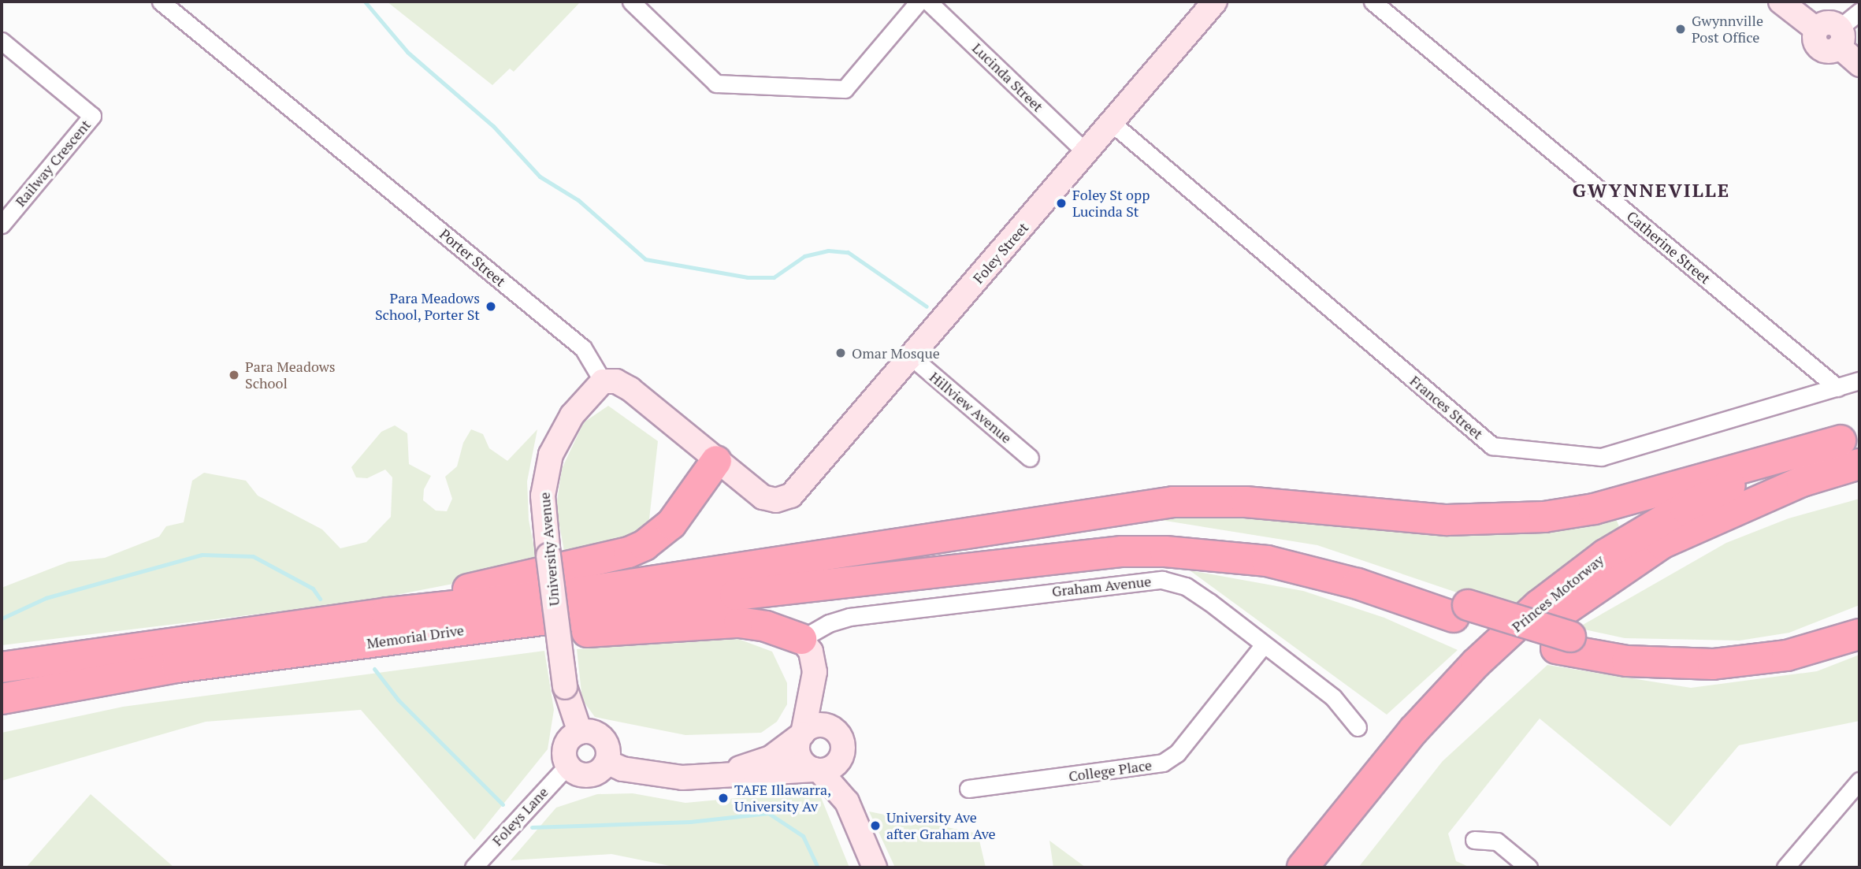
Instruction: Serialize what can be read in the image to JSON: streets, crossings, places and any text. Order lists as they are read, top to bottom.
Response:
{
  "streets": {
    "highway": ["Princes Motorway", "Memorial Drive"],
    "main road": ["Foley Street", "University Avenue"],
    "street": [
      "Lucinda Street",
      "Railway Crescent",
      "Catherine Street",
      "Porter Street",
      "Hillview Avenue",
      "Frances Street",
      "Graham Avenue",
      "College Place",
      "Foleys Lane"
    ]
  },
  "crossings": [
    ["Lucinda Street", "Foley Street"],
    ["Catherine Street", "Frances Street"],
    ["Foley Street", "Hillview Avenue"],
    ["Foley Street", "Frances Street"],
    ["Porter Street", "University Avenue"],
    ["University Avenue", "Foleys Lane"],
    ["Graham Avenue", "College Place"]
  ],
  "districts": ["GWYNNEVILLE"],
  "places": [
    "Gwynnville Post Office",
    "Foley St opp Lucinda St",
    "Para Meadows School, Porter St",
    "Omar Mosque",
    "Para Meadows School",
    "TAFE Illawarra, University Av",
    "University Ave after Graham Ave"
  ]
}
